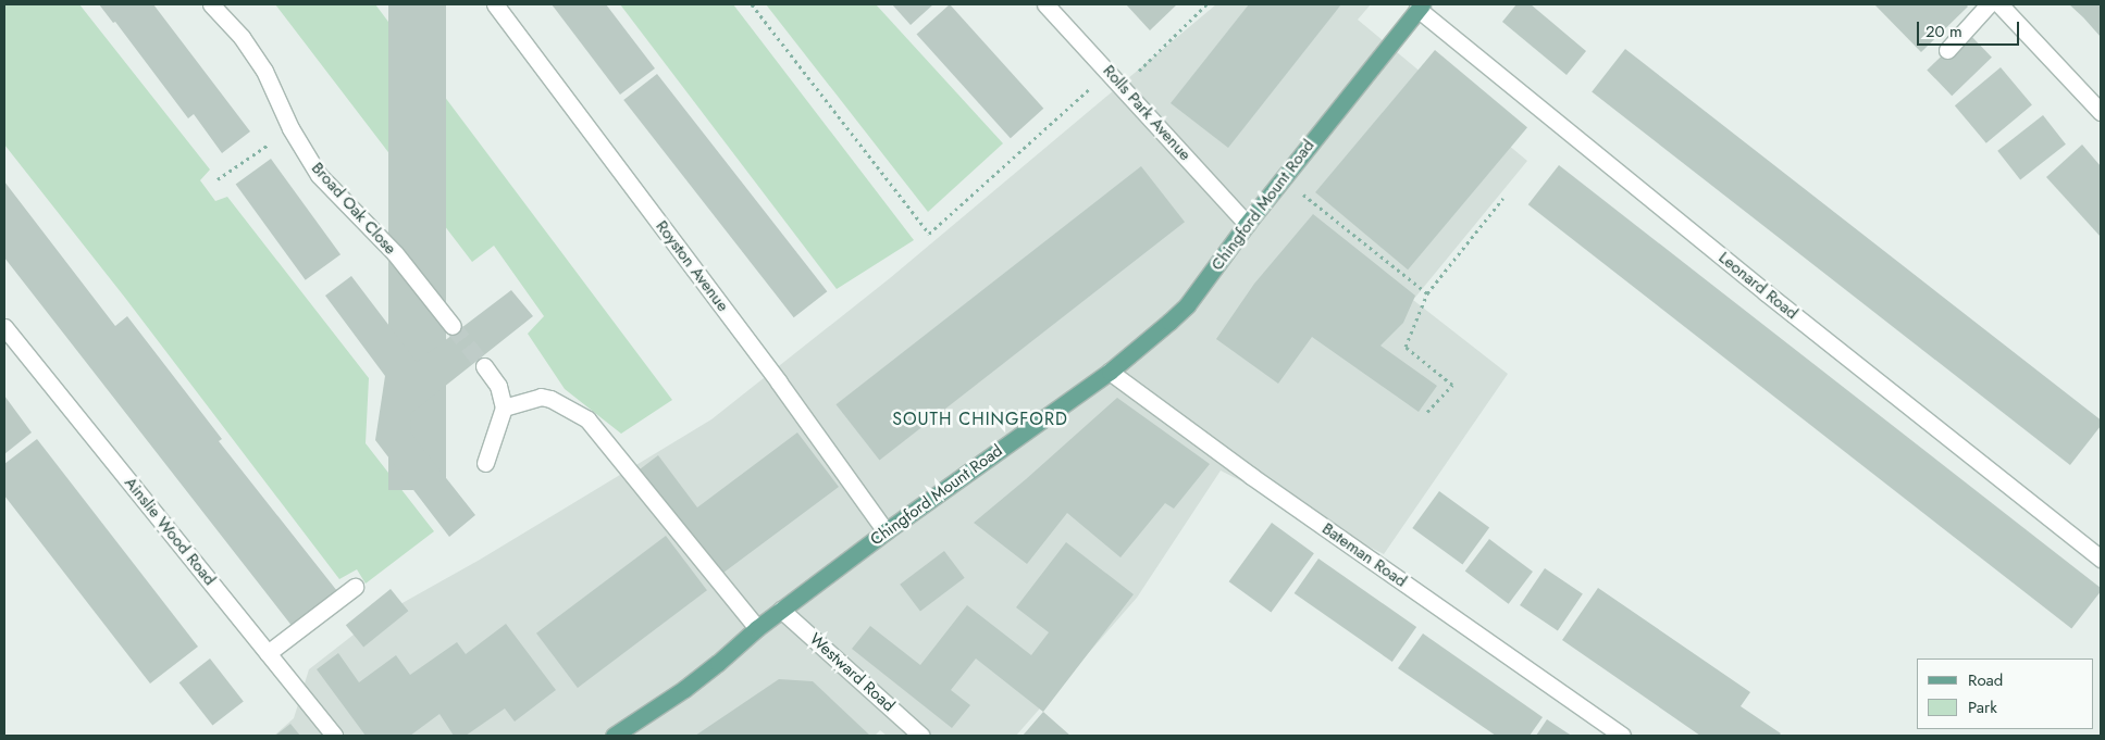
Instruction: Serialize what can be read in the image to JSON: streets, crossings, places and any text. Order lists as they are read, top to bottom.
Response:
{
  "streets": {
    "main road": ["Chingford Mount Road"],
    "street": [
      "Rolls Park Avenue",
      "Broad Oak Close",
      "Royston Avenue",
      "Leonard Road",
      "Ainslie Wood Road",
      "Bateman Road",
      "Westward Road"
    ]
  },
  "crossings": [
    ["Rolls Park Avenue", "Chingford Mount Road"],
    ["Chingford Mount Road", "Royston Avenue"],
    ["Chingford Mount Road", "Leonard Road"],
    ["Chingford Mount Road", "Bateman Road"],
    ["Chingford Mount Road", "Westward Road"]
  ],
  "districts": ["SOUTH CHINGFORD"],
  "legend": ["Road", "Park"],
  "scale_bar": "20 m"
}
